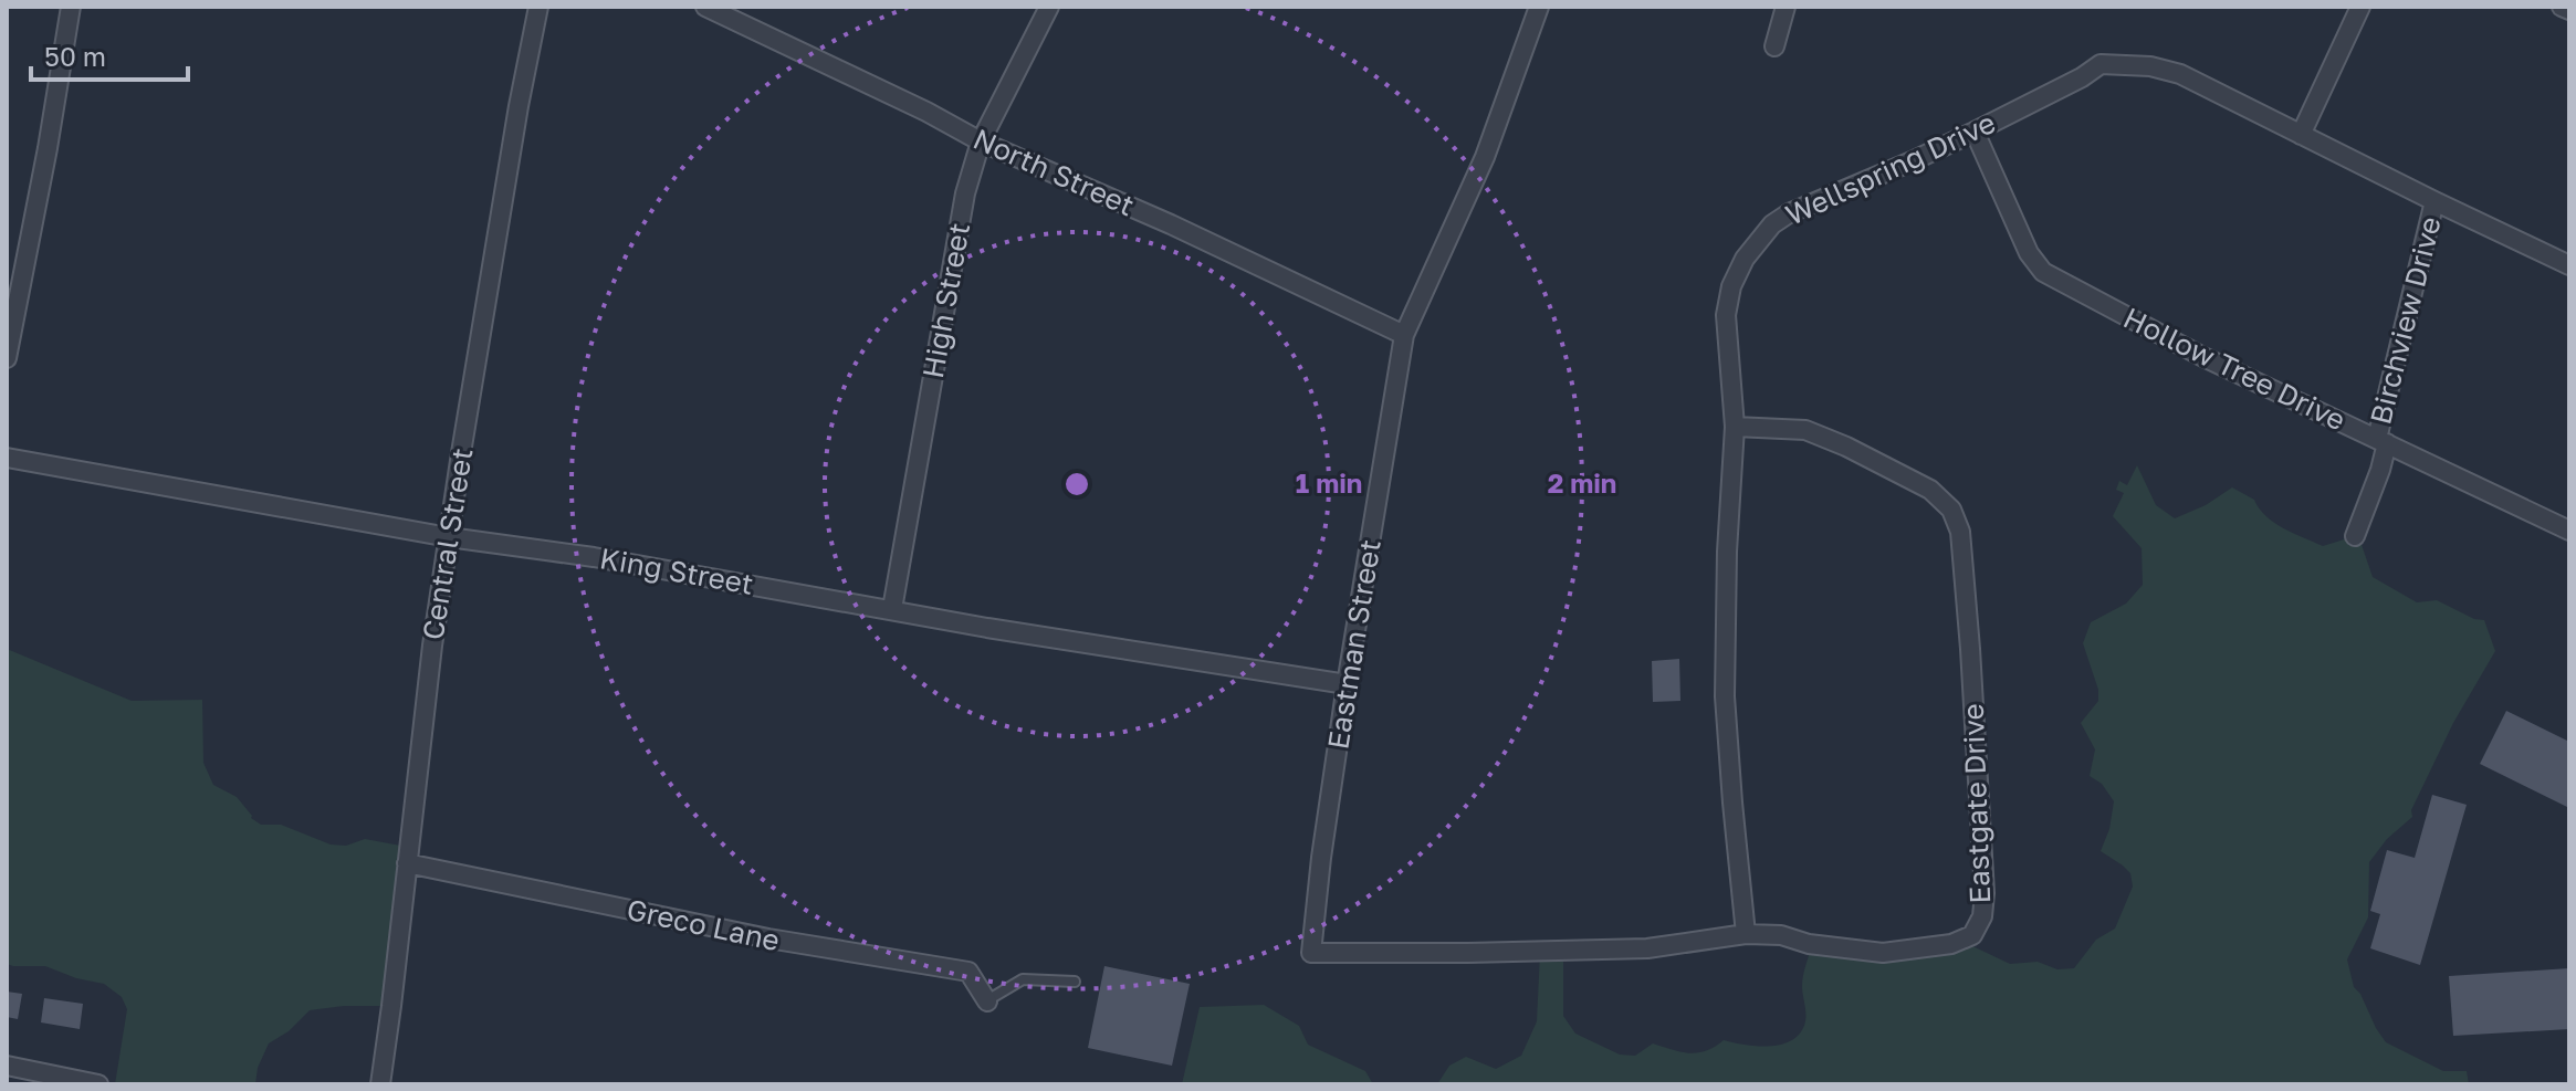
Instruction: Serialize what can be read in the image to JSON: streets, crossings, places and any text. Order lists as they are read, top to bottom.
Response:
{
  "streets": {
    "street": [
      "Wellspring Drive",
      "North Street",
      "High Street",
      "Birchview Drive",
      "Hollow Tree Drive",
      "Central Street",
      "King Street",
      "Eastman Street",
      "Eastgate Drive",
      "Greco Lane"
    ]
  },
  "crossings": [
    ["Wellspring Drive", "Birchview Drive"],
    ["Wellspring Drive", "Hollow Tree Drive"],
    ["Wellspring Drive", "Eastgate Drive"],
    ["North Street", "High Street"],
    ["North Street", "Eastman Street"],
    ["High Street", "King Street"],
    ["Birchview Drive", "Hollow Tree Drive"],
    ["Central Street", "King Street"],
    ["Central Street", "Greco Lane"],
    ["King Street", "Eastman Street"],
    ["Eastman Street", "Eastgate Drive"]
  ],
  "scale_bar": "50 m",
  "rings": ["1 min", "2 min"]
}
